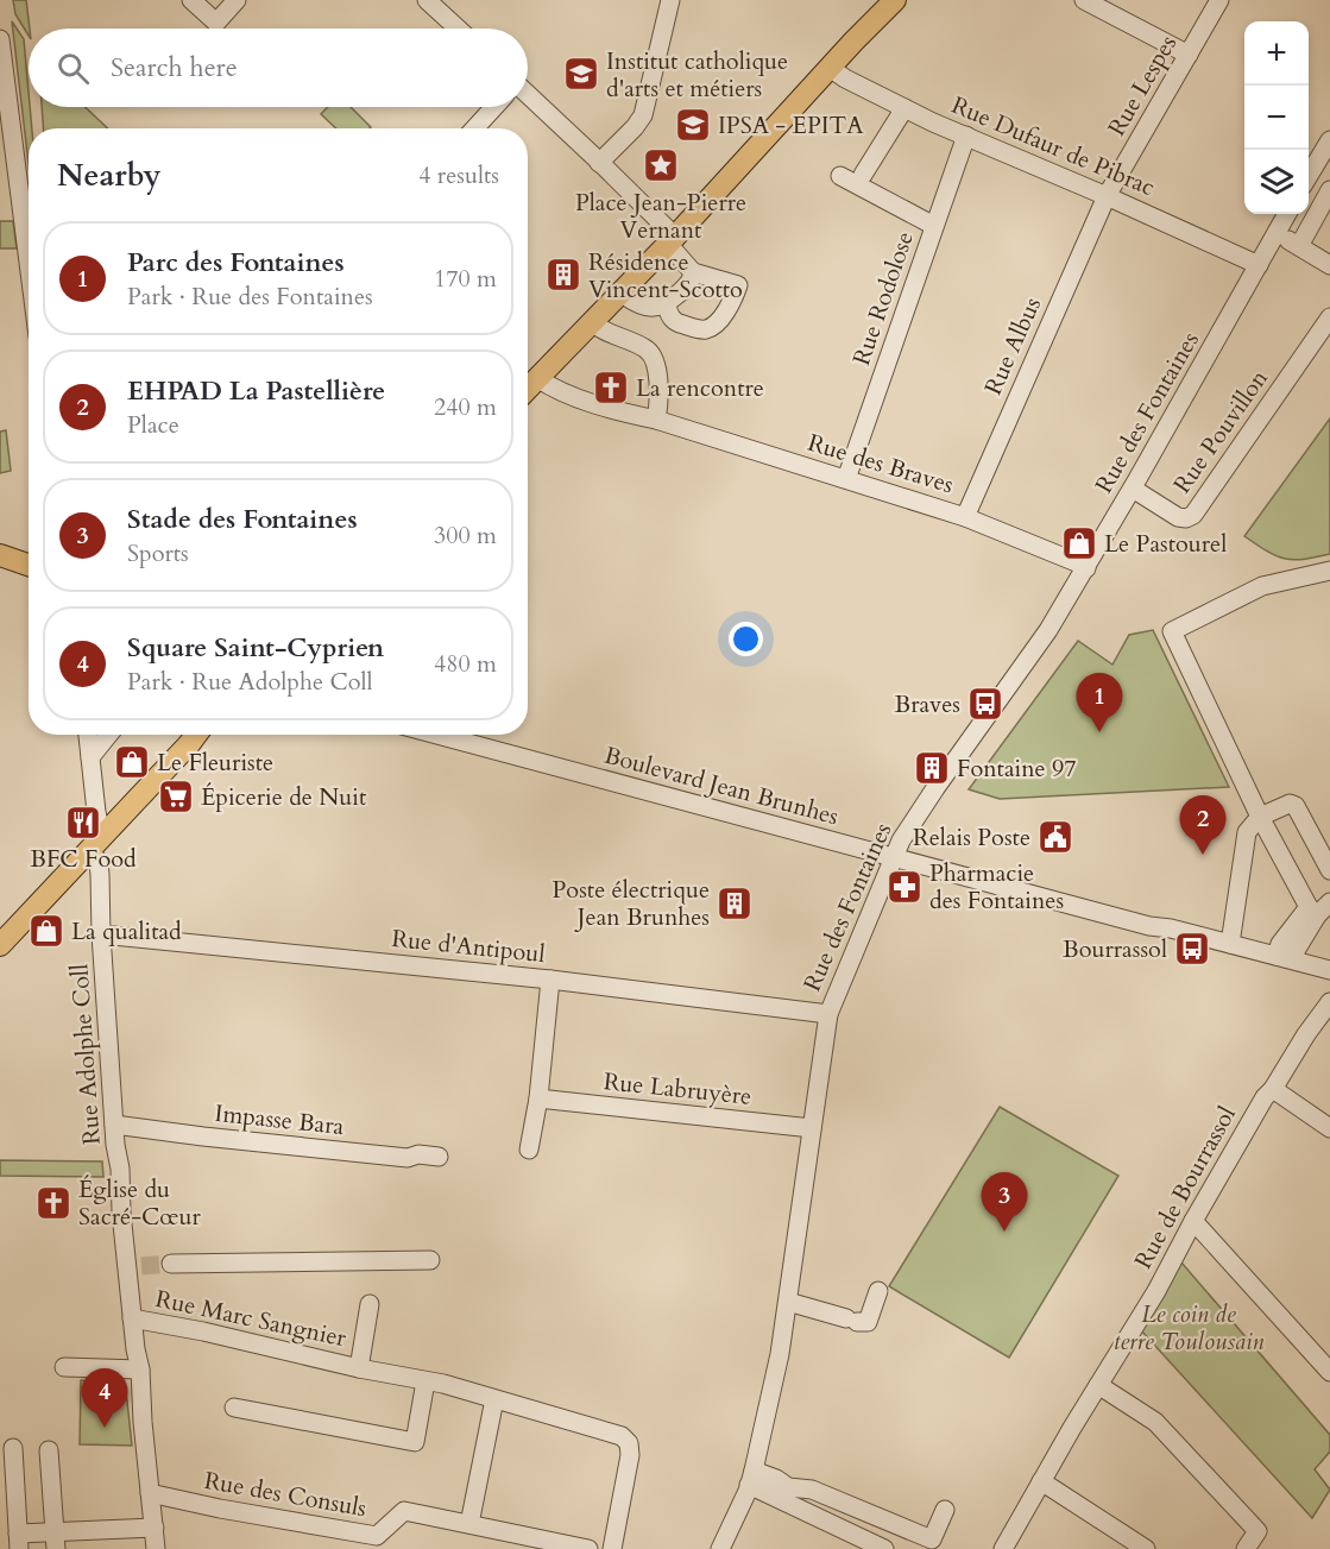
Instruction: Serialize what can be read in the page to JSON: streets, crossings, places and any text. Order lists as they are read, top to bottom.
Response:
{
  "streets": {
    "street": [
      "Rue Lespes",
      "Rue Dufaur de Pibrac",
      "Rue Rodolose",
      "Rue Albus",
      "Rue des Fontaines",
      "Rue Pouvillon",
      "Rue des Braves",
      "Boulevard Jean Brunhes",
      "Rue d'Antipoul",
      "Rue Adolphe Coll",
      "Rue Labruyère",
      "Impasse Bara",
      "Rue de Bourrassol",
      "Rue Marc Sangnier",
      "Rue des Consuls"
    ]
  },
  "crossings": [
    ["Rue Lespes", "Rue Dufaur de Pibrac"],
    ["Rue Lespes", "Rue Albus"],
    ["Rue Dufaur de Pibrac", "Rue Rodolose"],
    ["Rue Dufaur de Pibrac", "Rue Albus"],
    ["Rue Dufaur de Pibrac", "Rue des Fontaines"],
    ["Rue Rodolose", "Rue des Braves"],
    ["Rue Albus", "Rue des Braves"],
    ["Rue des Fontaines", "Rue Pouvillon"],
    ["Rue des Fontaines", "Rue des Braves"],
    ["Rue des Fontaines", "Boulevard Jean Brunhes"],
    ["Rue des Fontaines", "Rue d'Antipoul"],
    ["Rue des Fontaines", "Rue Labruyère"],
    ["Rue d'Antipoul", "Rue Adolphe Coll"],
    ["Rue Adolphe Coll", "Impasse Bara"],
    ["Rue Adolphe Coll", "Rue Marc Sangnier"],
    ["Rue Adolphe Coll", "Rue des Consuls"]
  ],
  "parks": ["Le coin de terre Toulousain"],
  "places": {
    "school or university": ["Institut catholique d'arts et métiers", "IPSA - EPITA"],
    "place": ["Place Jean-Pierre Vernant"],
    "building": ["Résidence Vincent-Scotto", "Fontaine 97", "Poste électrique Jean Brunhes"],
    "church": ["La rencontre", "Église du Sacré-Cœur"],
    "shop": ["Le Pastourel", "Le Fleuriste", "La qualitad"],
    "bus stop": ["Braves", "Bourrassol"],
    "supermarket": ["Épicerie de Nuit"],
    "restaurant": ["BFC Food"],
    "public building": ["Relais Poste"],
    "pharmacy": ["Pharmacie des Fontaines"]
  },
  "page": {
    "map_buttons": ["+", "−"],
    "search": "Search here",
    "heading": ["Nearby", "4 results"],
    "list": [
      {
        "mark": "1",
        "name": "Parc des Fontaines",
        "note": "Park · Rue des Fontaines",
        "value": "170 m"
      },
      {
        "mark": "2",
        "name": "EHPAD La Pastellière",
        "note": "Place",
        "value": "240 m"
      },
      {
        "mark": "3",
        "name": "Stade des Fontaines",
        "note": "Sports",
        "value": "300 m"
      },
      {
        "mark": "4",
        "name": "Square Saint-Cyprien",
        "note": "Park · Rue Adolphe Coll",
        "value": "480 m"
      }
    ],
    "pins": [
      "1",
      "2",
      "3",
      "4"
    ]
  }
}
